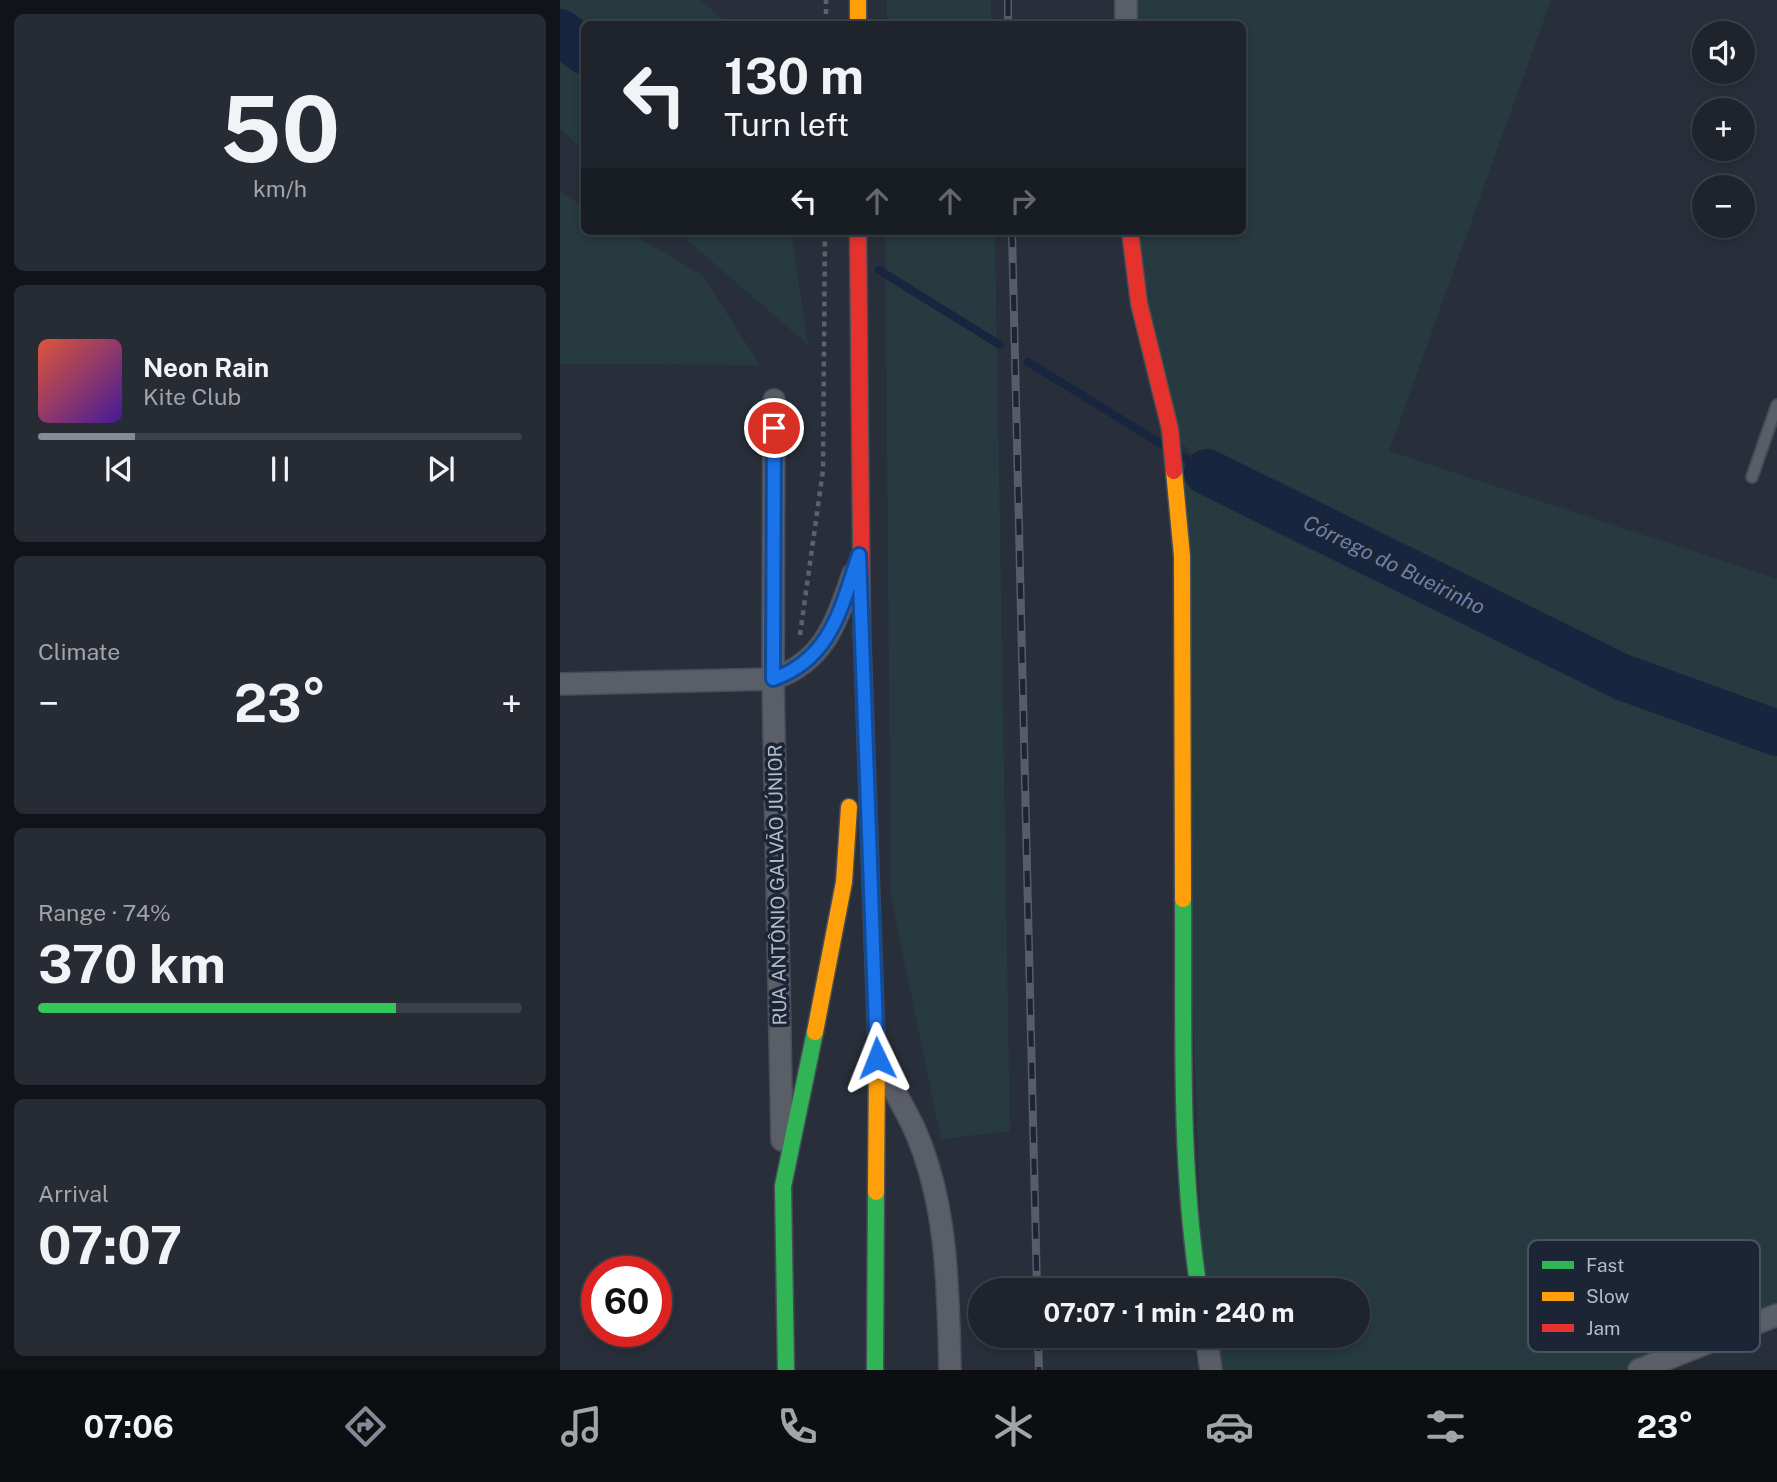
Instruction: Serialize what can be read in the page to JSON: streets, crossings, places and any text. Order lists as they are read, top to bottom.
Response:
{
  "streets": {
    "main road": ["RUA ANTÔNIO GALVÃO JÚNIOR"]
  },
  "water": ["Córrego do Bueirinho"],
  "legend": ["Fast", "Slow", "Jam"],
  "page": {
    "tile": [
      ["50", "km/h"],
      "Climate",
      ["Range · 74%", "370 km"],
      ["Arrival", "07:07"]
    ],
    "map_buttons": ["+", "−"],
    "turn": ["130 m", "Turn left"],
    "song": ["Neon Rain", "Kite Club"],
    "heat": ["−", "23°", "+"],
    "limit": "60",
    "trip": "07:07 · 1 min · 240 m",
    "tabs": ["07:06", "23°"]
  }
}
